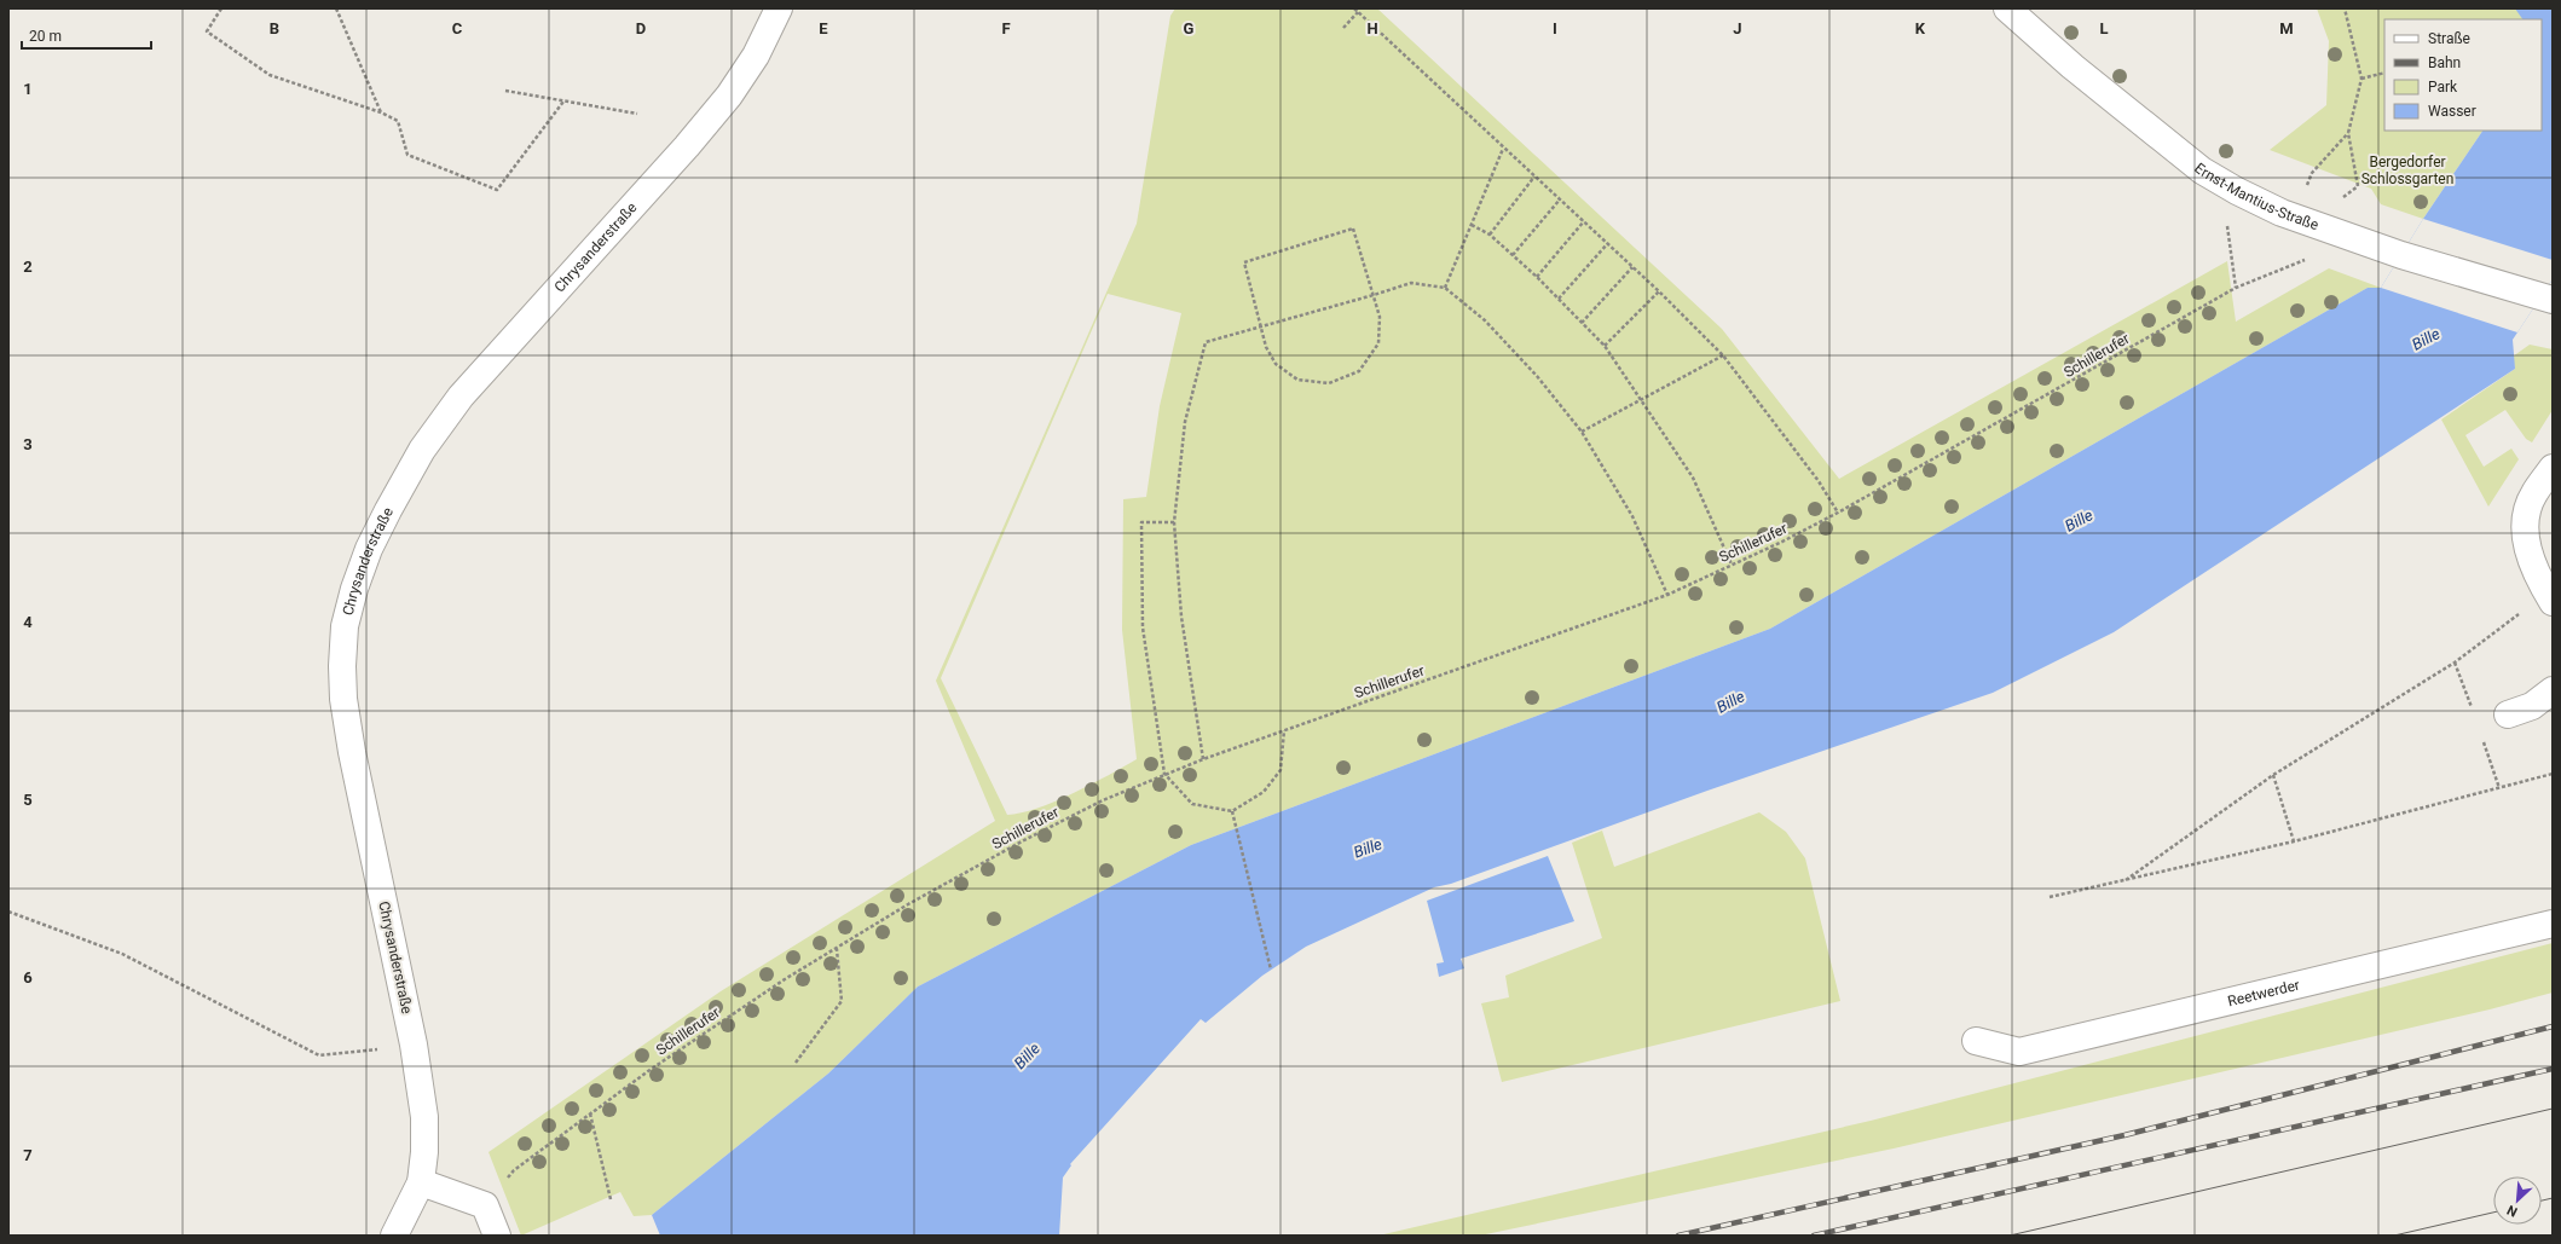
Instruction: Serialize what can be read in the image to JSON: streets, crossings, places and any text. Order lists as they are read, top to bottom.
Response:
{
  "streets": {
    "street": ["Ernst-Mantius-Straße", "Chrysanderstraße", "Reetwerder"],
    "path": ["Schillerufer"]
  },
  "crossings": [
    ["Ernst-Mantius-Straße", "Schillerufer"]
  ],
  "water": ["Bille"],
  "parks": ["Bergedorfer Schlossgarten"],
  "legend": [
    "Straße",
    "Bahn",
    "Park",
    "Wasser"
  ],
  "scale_bar": "20 m",
  "north": "bottom left",
  "grid": {
    "columns": [
      "B",
      "C",
      "D",
      "E",
      "F",
      "G",
      "H",
      "I",
      "J",
      "K",
      "L",
      "M"
    ],
    "rows": [
      "1",
      "2",
      "3",
      "4",
      "5",
      "6",
      "7"
    ]
  }
}
